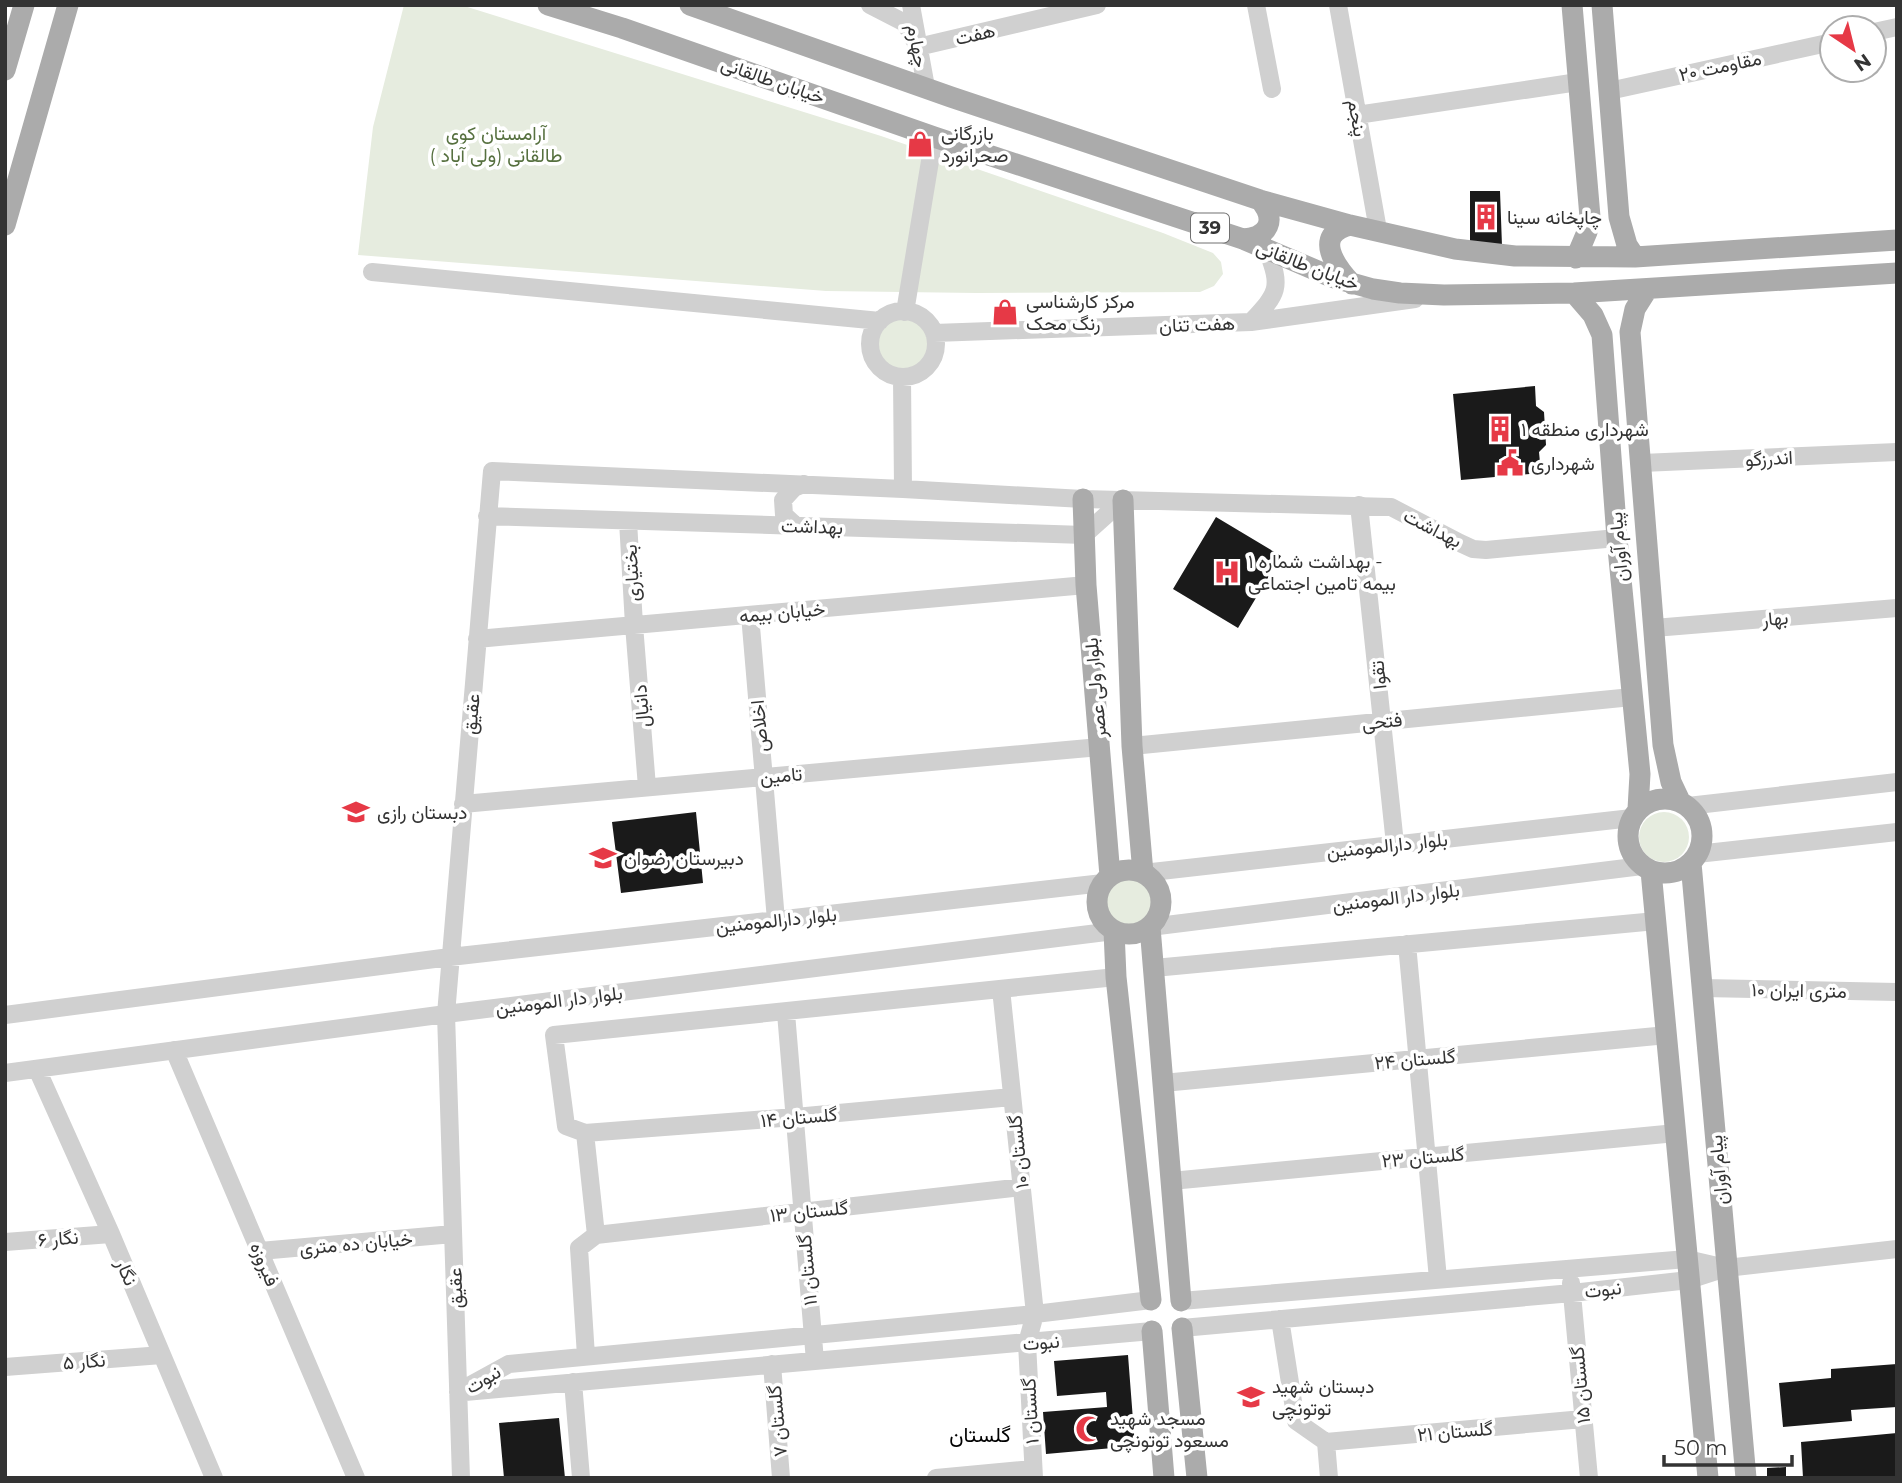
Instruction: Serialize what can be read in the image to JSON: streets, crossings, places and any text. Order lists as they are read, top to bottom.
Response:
{
  "streets": {
    "main road": [
      "خیابان طالقانی",
      "39",
      "پیام آوران",
      "بلوار ولی عصر"
    ],
    "street": [
      "هفت",
      "چهارم",
      "مقاومت ۲۰",
      "پنجم",
      "هفت تنان",
      "اندرزگو",
      "بهداشت",
      "بختیاری",
      "خیابان بیمه",
      "بهار",
      "تقوا",
      "دانیال",
      "عقیق",
      "فتحی",
      "اخلاص",
      "تامین",
      "بلوار دارالمومنین",
      "بلوار دار المومنین",
      "۱۰ متری ایران",
      "گلستان ۲۴",
      "گلستان ۱۴",
      "گلستان ۱۰",
      "گلستان ۲۳",
      "گلستان ۱۳",
      "نگار ۶",
      "خیابان ده متری",
      "فیروزه",
      "گلستان ۱۱",
      "نگار",
      "نبوت",
      "نگار ۵",
      "گلستان ۱۵",
      "گلستان ۱",
      "گلستان ۷",
      "گلستان ۲۱"
    ]
  },
  "crossings": [
    ["هفت", "چهارم"],
    ["چهارم", "39"],
    ["خیابان طالقانی", "هفت تنان"],
    ["خیابان طالقانی", "پیام آوران"],
    ["پنجم", "39"],
    ["اندرزگو", "پیام آوران"],
    ["بهداشت", "پیام آوران"],
    ["بهداشت", "بختیاری"],
    ["بهداشت", "تقوا"],
    ["بهداشت", "بلوار ولی عصر"],
    ["بهداشت", "عقیق"],
    ["پیام آوران", "بهار"],
    ["پیام آوران", "فتحی"],
    ["پیام آوران", "بلوار دارالمومنین"],
    ["پیام آوران", "بلوار دار المومنین"],
    ["پیام آوران", "۱۰ متری ایران"],
    ["پیام آوران", "گلستان ۲۴"],
    ["پیام آوران", "گلستان ۲۳"],
    ["پیام آوران", "نبوت"],
    ["بختیاری", "خیابان بیمه"],
    ["بختیاری", "دانیال"],
    ["خیابان بیمه", "بلوار ولی عصر"],
    ["خیابان بیمه", "دانیال"],
    ["خیابان بیمه", "عقیق"],
    ["خیابان بیمه", "اخلاص"],
    ["تقوا", "فتحی"],
    ["تقوا", "بلوار دارالمومنین"],
    ["بلوار ولی عصر", "فتحی"],
    ["بلوار ولی عصر", "تامین"],
    ["بلوار ولی عصر", "بلوار دارالمومنین"],
    ["بلوار ولی عصر", "بلوار دار المومنین"],
    ["دانیال", "تامین"],
    ["عقیق", "تامین"],
    ["عقیق", "بلوار دارالمومنین"],
    ["عقیق", "بلوار دار المومنین"],
    ["عقیق", "خیابان ده متری"],
    ["عقیق", "نبوت"],
    ["اخلاص", "تامین"],
    ["اخلاص", "بلوار دارالمومنین"],
    ["بلوار دارالمومنین", "بلوار دار المومنین"],
    ["بلوار دار المومنین", "فیروزه"],
    ["بلوار دار المومنین", "نگار"],
    ["گلستان ۱۴", "گلستان ۱۰"],
    ["گلستان ۱۴", "گلستان ۱۱"],
    ["گلستان ۱۰", "گلستان ۱۳"],
    ["گلستان ۱۰", "نبوت"],
    ["گلستان ۱۰", "گلستان ۱"],
    ["گلستان ۱۳", "گلستان ۱۱"],
    ["نگار ۶", "نگار"],
    ["خیابان ده متری", "فیروزه"],
    ["گلستان ۱۱", "نبوت"],
    ["نگار", "نگار ۵"],
    ["نبوت", "گلستان ۱۵"],
    ["نبوت", "گلستان ۱"],
    ["نبوت", "گلستان ۷"],
    ["گلستان ۱۵", "گلستان ۲۱"]
  ],
  "districts": ["گلستان"],
  "parks": ["آرامستان کوی طالقانی (ولی آباد )"],
  "places": {
    "shop": ["بازرگانی صحرانورد", "مرکز کارشناسی رنگ محک"],
    "building": ["چاپخانه سینا", "شهرداری منطقه ۱"],
    "public building": ["شهرداری"],
    "hospital": ["بهداشت شماره ۱ - بیمه تامین اجتماعی"],
    "school or university": ["دبستان رازی", "دبیرستان رضوان", "دبستان شهید توتونچی"],
    "mosque": ["مسجد شهید مسعود توتونچی"]
  },
  "scale_bar": "50 m",
  "north": "bottom right"
}
